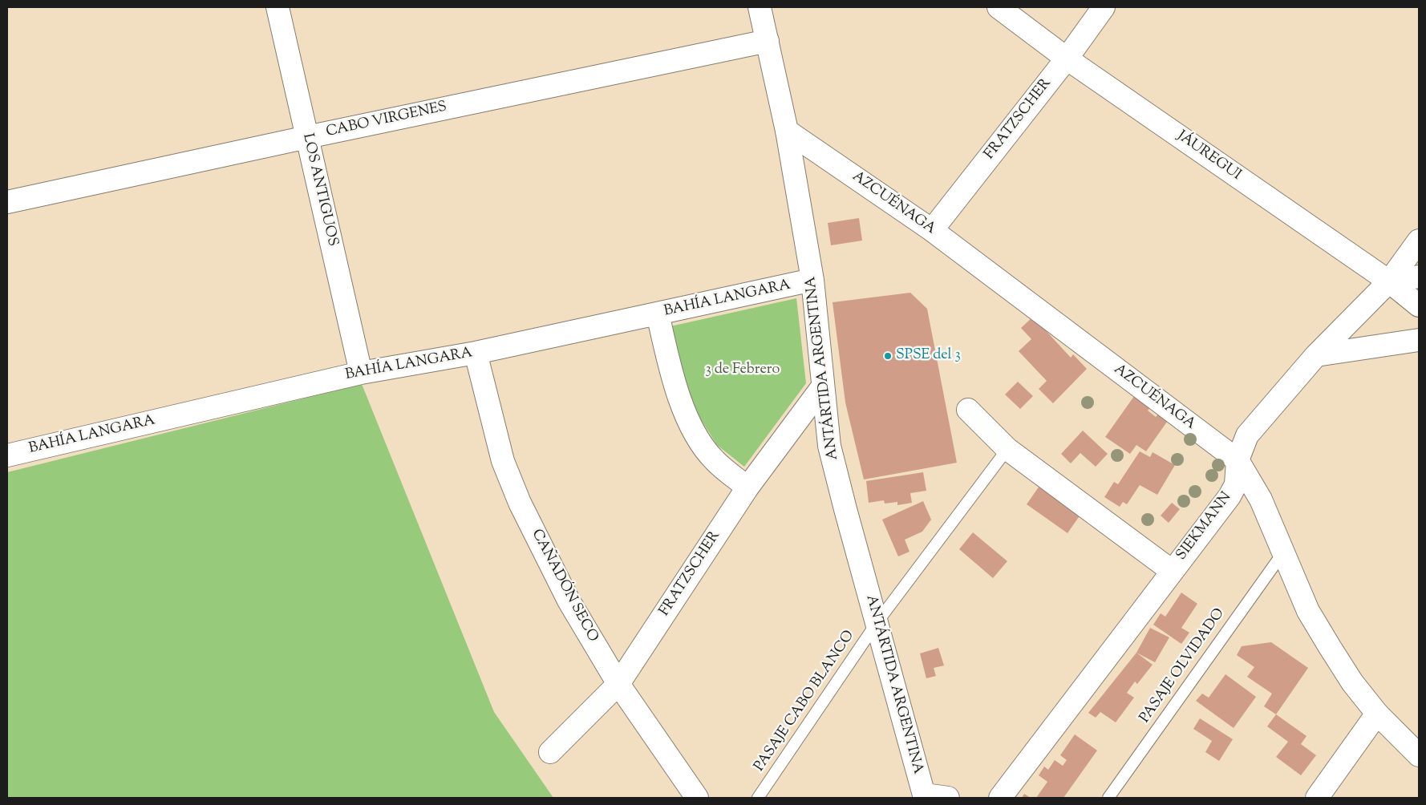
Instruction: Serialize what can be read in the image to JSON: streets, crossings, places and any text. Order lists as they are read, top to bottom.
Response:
{
  "streets": {
    "street": [
      "FRATZSCHER",
      "CABO VIRGENES",
      "JÁUREGUI",
      "LOS ANTIGUOS",
      "AZCUÉNAGA",
      "BAHÍA LANGARA",
      "ANTÁRTIDA ARGENTINA",
      "SIEKMANN",
      "CAÑADÓN SECO"
    ],
    "lane": ["PASAJE OLVIDADO", "PASAJE CABO BLANCO"]
  },
  "crossings": [
    ["FRATZSCHER", "JÁUREGUI"],
    ["FRATZSCHER", "AZCUÉNAGA"],
    ["FRATZSCHER", "ANTÁRTIDA ARGENTINA"],
    ["FRATZSCHER", "CAÑADÓN SECO"],
    ["CABO VIRGENES", "LOS ANTIGUOS"],
    ["CABO VIRGENES", "ANTÁRTIDA ARGENTINA"],
    ["JÁUREGUI", "SIEKMANN"],
    ["LOS ANTIGUOS", "BAHÍA LANGARA"],
    ["AZCUÉNAGA", "ANTÁRTIDA ARGENTINA"],
    ["AZCUÉNAGA", "SIEKMANN"],
    ["AZCUÉNAGA", "PASAJE OLVIDADO"],
    ["BAHÍA LANGARA", "ANTÁRTIDA ARGENTINA"],
    ["BAHÍA LANGARA", "CAÑADÓN SECO"],
    ["ANTÁRTIDA ARGENTINA", "PASAJE CABO BLANCO"]
  ],
  "parks": ["3 de Febrero"],
  "places": ["SPSE del 3"]
}
